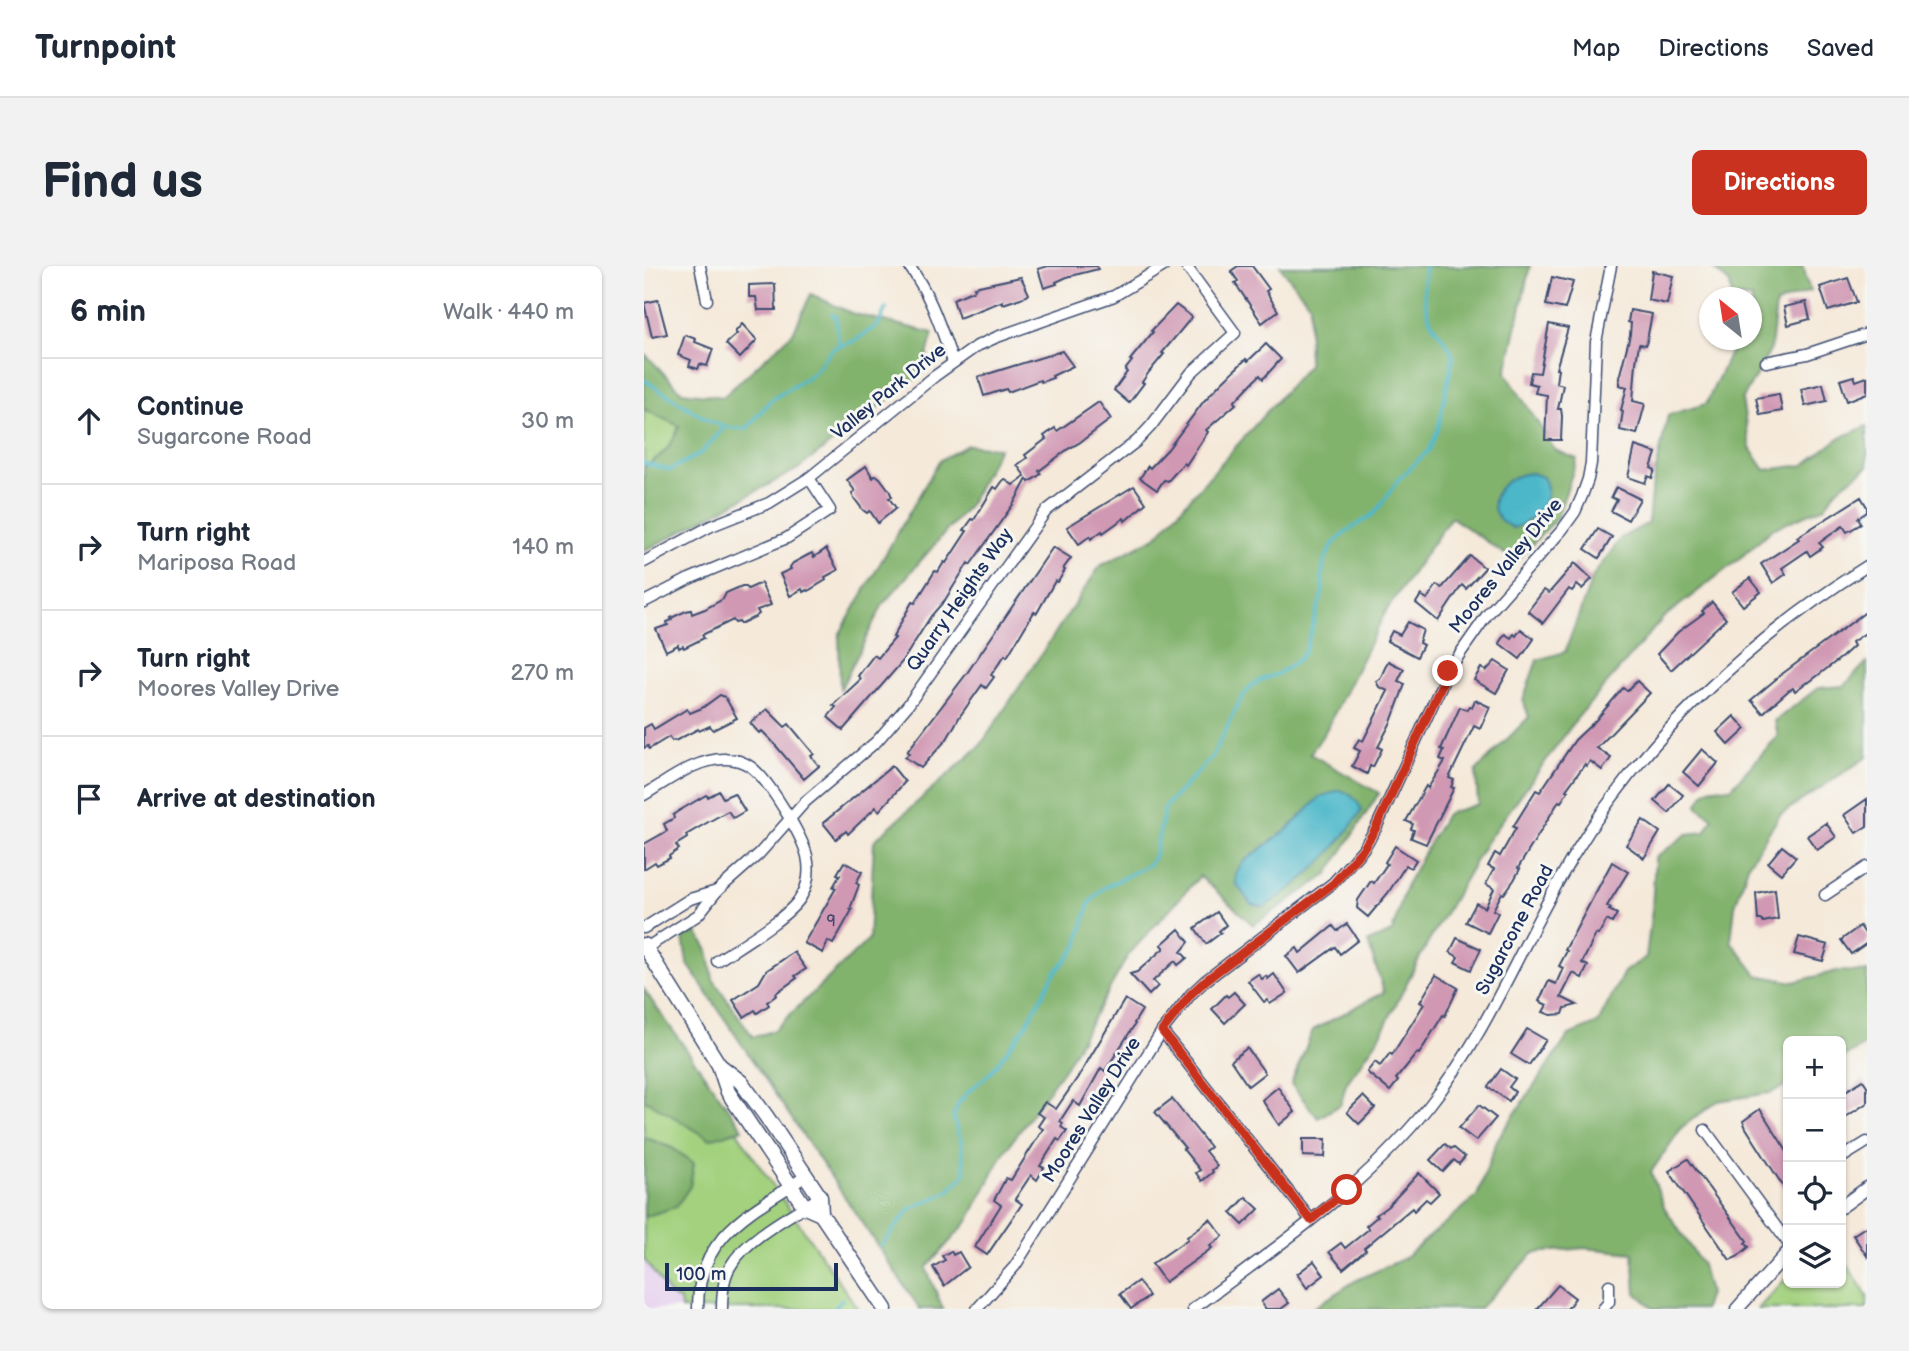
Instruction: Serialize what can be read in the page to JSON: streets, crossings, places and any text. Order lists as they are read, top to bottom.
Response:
{
  "streets": {
    "street": [
      "Valley Park Drive",
      "Moores Valley Drive",
      "Quarry Heights Way",
      "Sugarcone Road"
    ]
  },
  "house_numbers": ["9"],
  "scale_bar": "100 m",
  "north": "top left",
  "page": {
    "header": "Turnpoint",
    "nav": ["Map", "Directions", "Saved"],
    "buttons": "Directions",
    "title": "Find us",
    "heading": ["6 min", "Walk · 440 m"],
    "list": [
      ["Continue", "Sugarcone Road", "30 m"],
      ["Turn right", "Mariposa Road", "140 m"],
      ["Turn right", "Moores Valley Drive", "270 m"],
      "Arrive at destination"
    ],
    "map_buttons": ["+", "−"],
    "scale": "100 m"
  }
}
